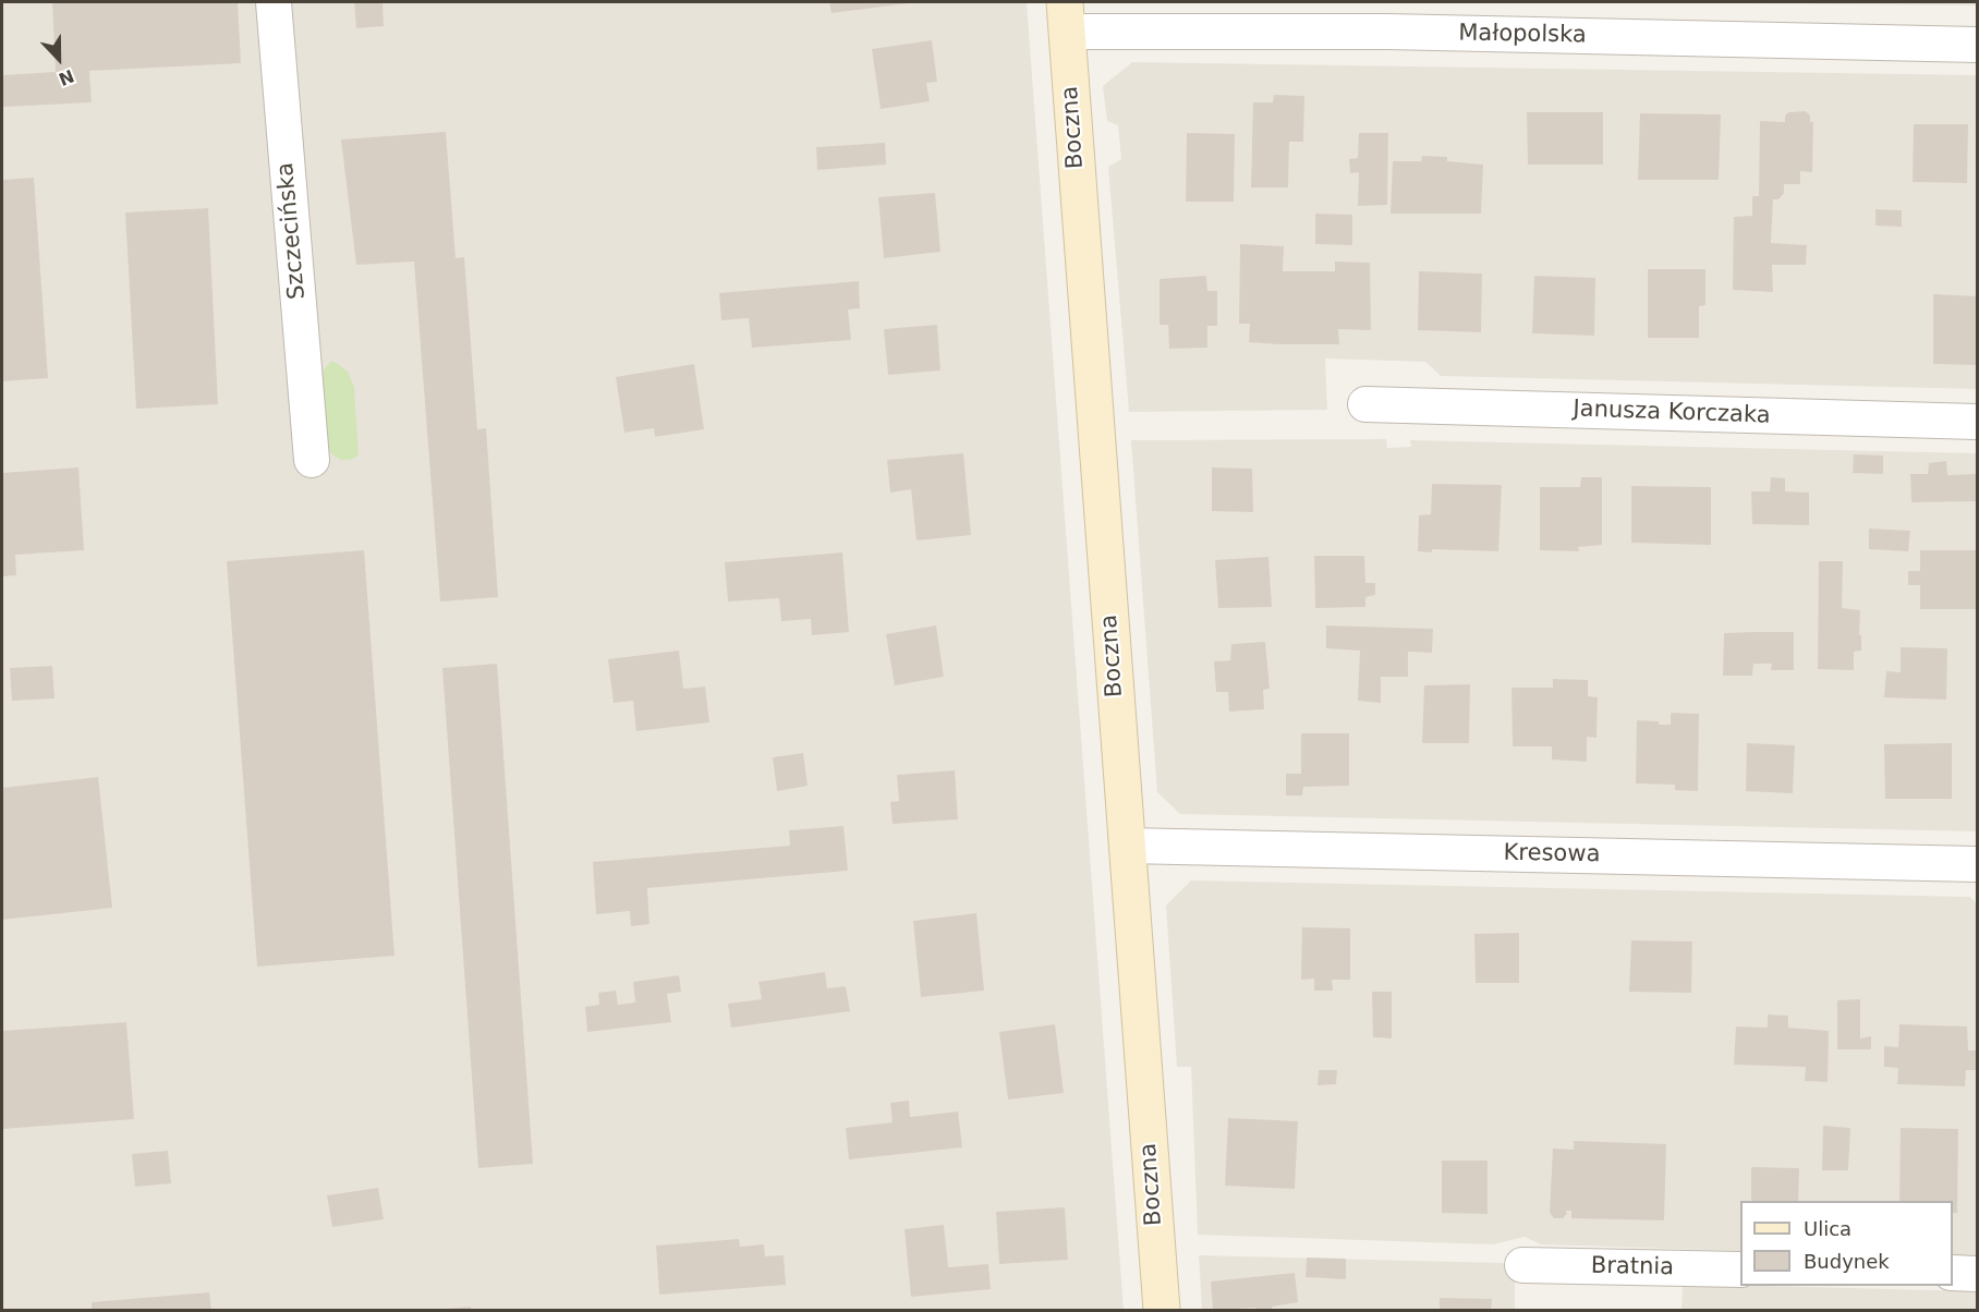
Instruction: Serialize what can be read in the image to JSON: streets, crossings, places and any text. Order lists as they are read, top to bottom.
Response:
{
  "streets": {
    "street": [
      "Małopolska",
      "Boczna",
      "Szczecińska",
      "Janusza Korczaka",
      "Kresowa",
      "Bratnia"
    ]
  },
  "crossings": [
    ["Małopolska", "Boczna"],
    ["Boczna", "Kresowa"]
  ],
  "legend": ["Ulica", "Budynek"],
  "north": "bottom"
}
